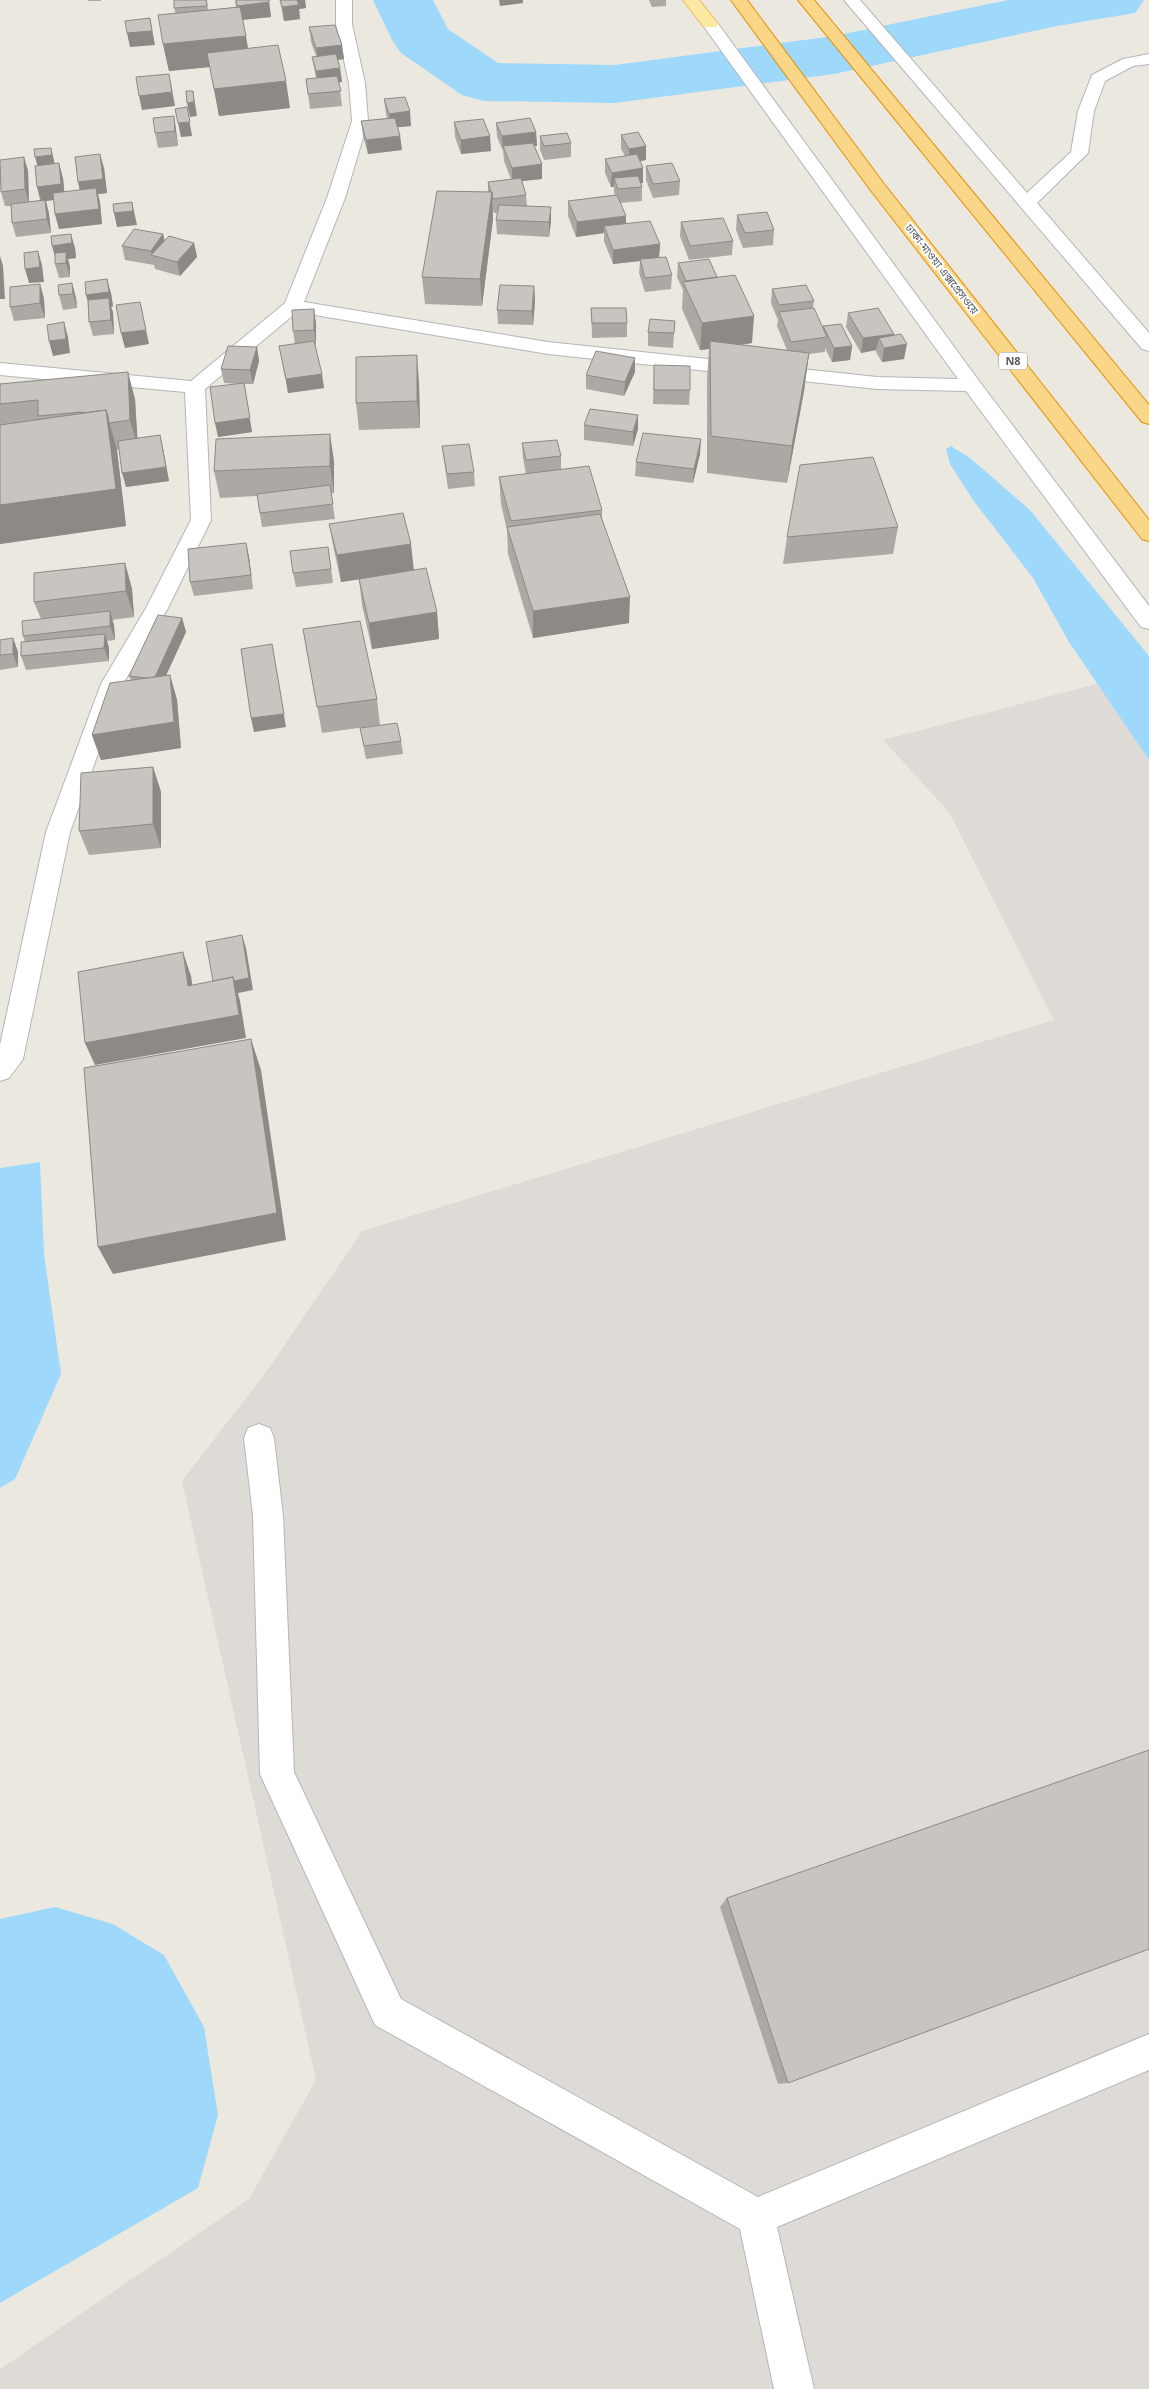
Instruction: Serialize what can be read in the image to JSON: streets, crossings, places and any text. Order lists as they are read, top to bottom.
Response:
{
  "streets": {
    "highway": ["ঢাকা-মাওয়া এক্সপ্রেসওয়ে", "N8"]
  }
}
